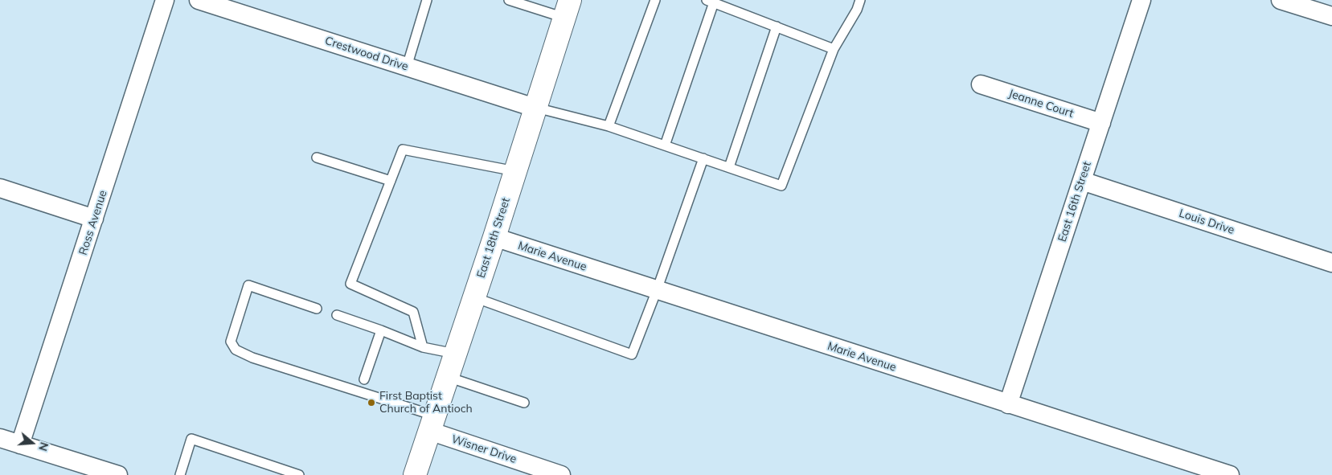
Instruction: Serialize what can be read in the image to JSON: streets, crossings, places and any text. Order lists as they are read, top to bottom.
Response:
{
  "streets": {
    "main road": ["East 18th Street"],
    "street": [
      "Crestwood Drive",
      "Jeanne Court",
      "East 16th Street",
      "Louis Drive",
      "Ross Avenue",
      "Marie Avenue",
      "Wisner Drive"
    ]
  },
  "crossings": [
    ["Crestwood Drive", "East 18th Street"],
    ["Jeanne Court", "East 16th Street"],
    ["East 16th Street", "Louis Drive"],
    ["East 16th Street", "Marie Avenue"],
    ["East 18th Street", "Marie Avenue"],
    ["East 18th Street", "Wisner Drive"]
  ],
  "places": ["First Baptist Church of Antioch"],
  "north": "right"
}
